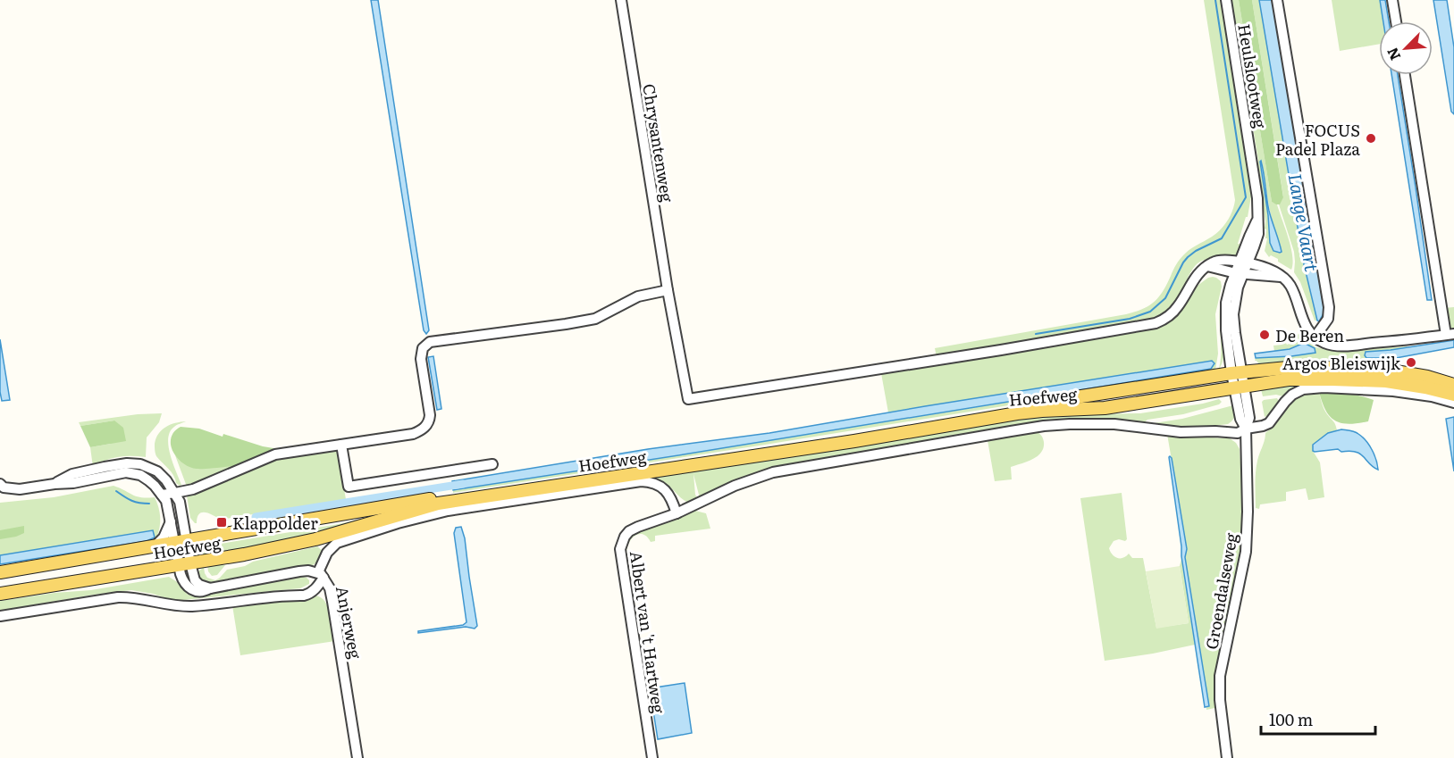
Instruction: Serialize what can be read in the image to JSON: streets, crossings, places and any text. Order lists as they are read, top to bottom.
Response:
{
  "streets": {
    "main road": ["Hoefweg"],
    "street": [
      "Heulslootweg",
      "Chrysantenweg",
      "Groendalseweg",
      "Anjerweg",
      "Albert van 't Hartweg"
    ]
  },
  "crossings": [
    ["Heulslootweg", "Hoefweg"],
    ["Heulslootweg", "Groendalseweg"],
    ["Hoefweg", "Groendalseweg"],
    ["Hoefweg", "Anjerweg"],
    ["Hoefweg", "Albert van 't Hartweg"]
  ],
  "water": ["Lange Vaart"],
  "places": {
    "other": ["FOCUS Padel Plaza", "De Beren", "Argos Bleiswijk"],
    "transit": ["Klappolder"]
  },
  "scale_bar": "100 m",
  "north": "bottom left"
}
